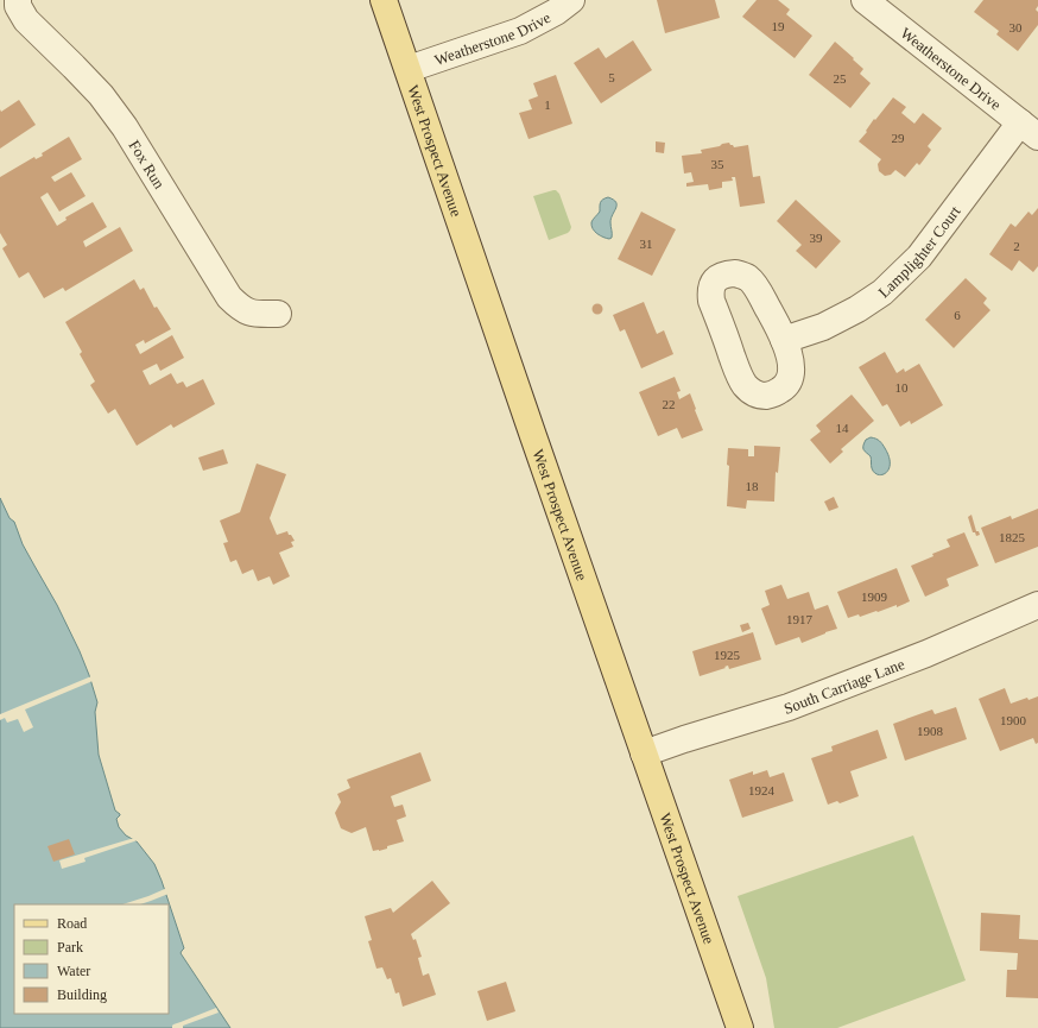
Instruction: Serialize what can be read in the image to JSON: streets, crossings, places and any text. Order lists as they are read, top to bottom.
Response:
{
  "streets": {
    "main road": ["West Prospect Avenue"],
    "street": [
      "Weatherstone Drive",
      "Fox Run",
      "Lamplighter Court",
      "South Carriage Lane"
    ]
  },
  "crossings": [
    ["Weatherstone Drive", "West Prospect Avenue"],
    ["Weatherstone Drive", "Lamplighter Court"],
    ["West Prospect Avenue", "South Carriage Lane"]
  ],
  "house_numbers": [
    "19",
    "30",
    "5",
    "25",
    "1",
    "29",
    "35",
    "39",
    "31",
    "2",
    "6",
    "10",
    "22",
    "14",
    "18",
    "1825",
    "1909",
    "1917",
    "1925",
    "1900",
    "1908",
    "1924"
  ],
  "legend": [
    "Road",
    "Park",
    "Water",
    "Building"
  ]
}
